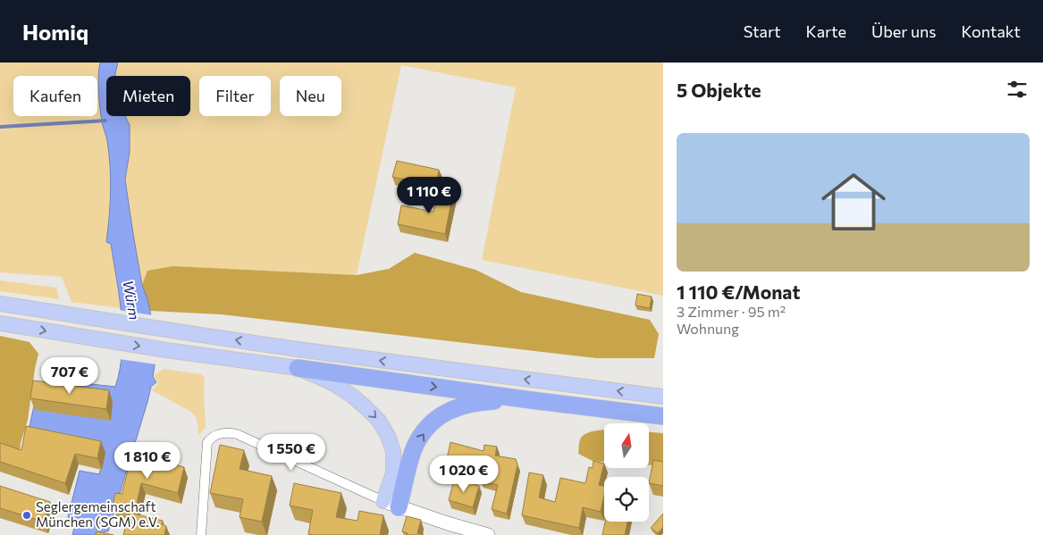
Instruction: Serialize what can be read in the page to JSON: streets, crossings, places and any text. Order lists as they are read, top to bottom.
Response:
{
  "water": ["Würm"],
  "places": ["Seglergemeinschaft München (SGM) e.V."],
  "north": "top",
  "page": {
    "header": "Homiq",
    "nav": [
      "Start",
      "Karte",
      "Über uns",
      "Kontakt"
    ],
    "heading": "5 Objekte",
    "chip": [
      "Kaufen",
      "Mieten",
      "Filter",
      "Neu"
    ],
    "list": [
      {
        "name": "1 110 €/Monat",
        "note": "3 Zimmer · 95 m² · Wohnung"
      }
    ],
    "price": [
      "1 110 €",
      "707 €",
      "1 550 €",
      "1 810 €",
      "1 020 €"
    ]
  }
}
